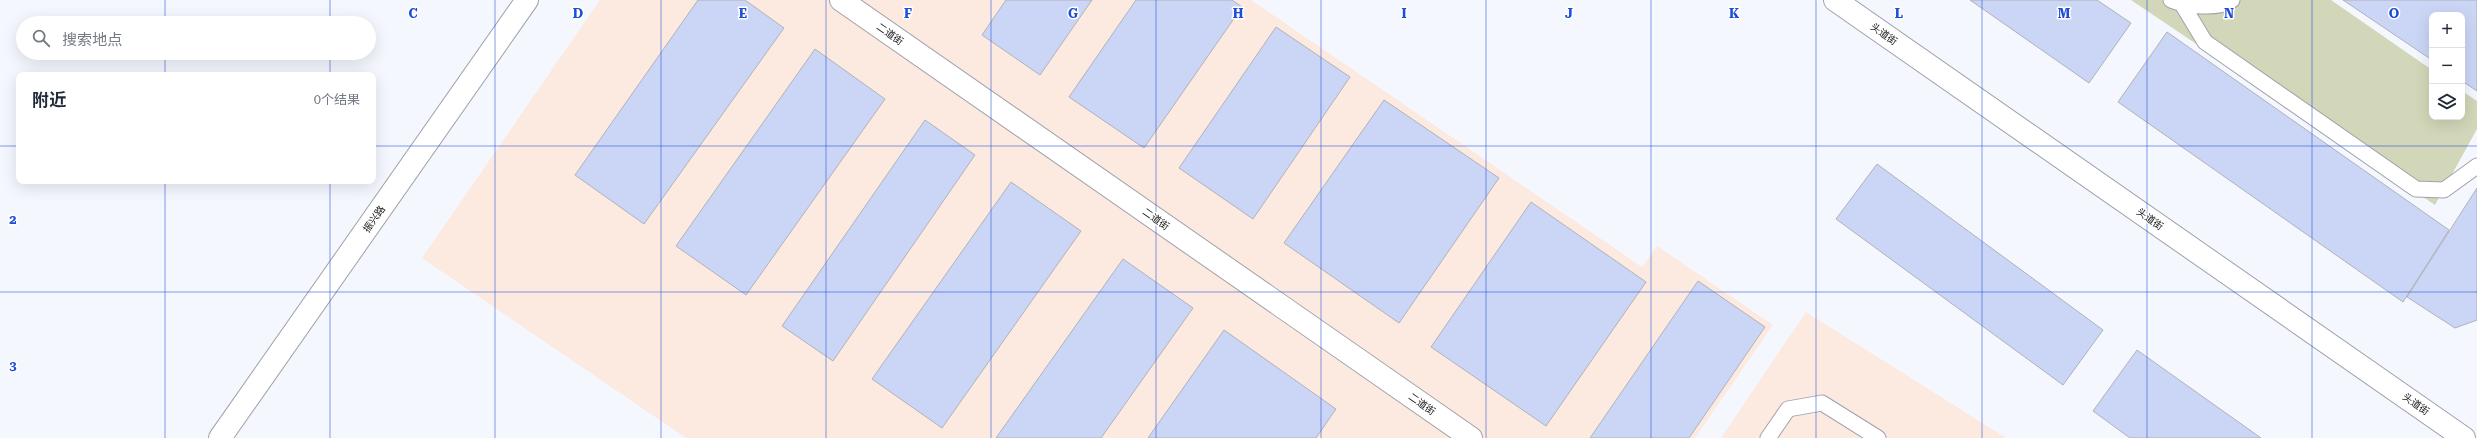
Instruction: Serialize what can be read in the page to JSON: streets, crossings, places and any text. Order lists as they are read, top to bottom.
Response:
{
  "streets": {
    "street": ["二道街", "头道街", "振兴路"]
  },
  "page": {
    "map_buttons": ["+", "−"],
    "search": "搜索地点",
    "heading": ["附近", "0个结果"]
  },
  "grid": {
    "columns": [
      "C",
      "D",
      "E",
      "F",
      "G",
      "H",
      "I",
      "J",
      "K",
      "L",
      "M",
      "N",
      "O"
    ],
    "rows": ["2", "3"]
  }
}
